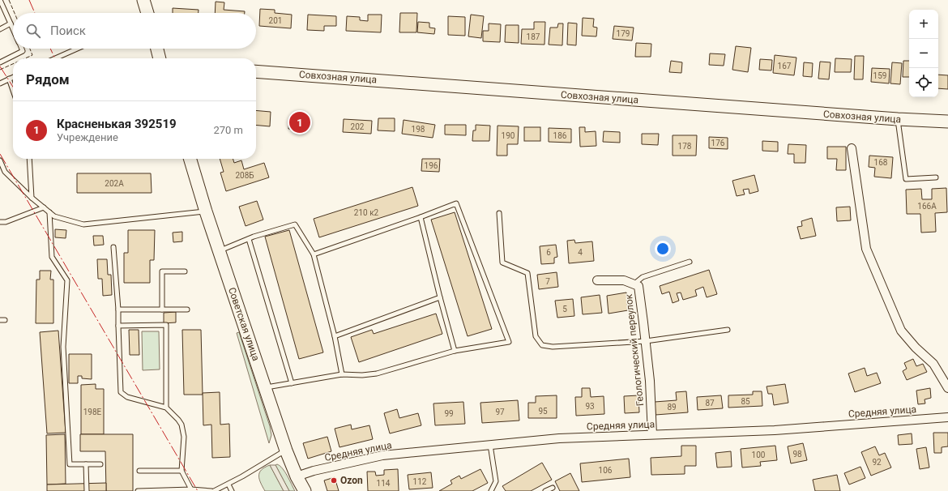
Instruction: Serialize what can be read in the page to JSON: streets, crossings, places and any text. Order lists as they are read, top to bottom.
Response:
{
  "streets": {
    "street": [
      "Совхозная улица",
      "Советская улица",
      "Геологический переулок",
      "Средняя улица"
    ]
  },
  "crossings": [
    ["Советская улица", "Средняя улица"],
    ["Геологический переулок", "Средняя улица"]
  ],
  "places": ["Ozon"],
  "house_numbers": [
    "201",
    "179",
    "187",
    "167",
    "159",
    "202",
    "198",
    "190",
    "186",
    "176",
    "178",
    "168",
    "196",
    "208Б",
    "202А",
    "166А",
    "210 к2",
    "6",
    "4",
    "7",
    "5",
    "85",
    "87",
    "93",
    "89",
    "95",
    "198Е",
    "97",
    "99",
    "98",
    "100",
    "92",
    "106",
    "112",
    "114"
  ],
  "page": {
    "map_buttons": ["+", "−"],
    "search": "Поиск",
    "heading": "Рядом",
    "list": [
      {
        "mark": "1",
        "name": "Красненькая 392519",
        "note": "Учреждение",
        "value": "270 m"
      }
    ],
    "pins": "1"
  }
}
